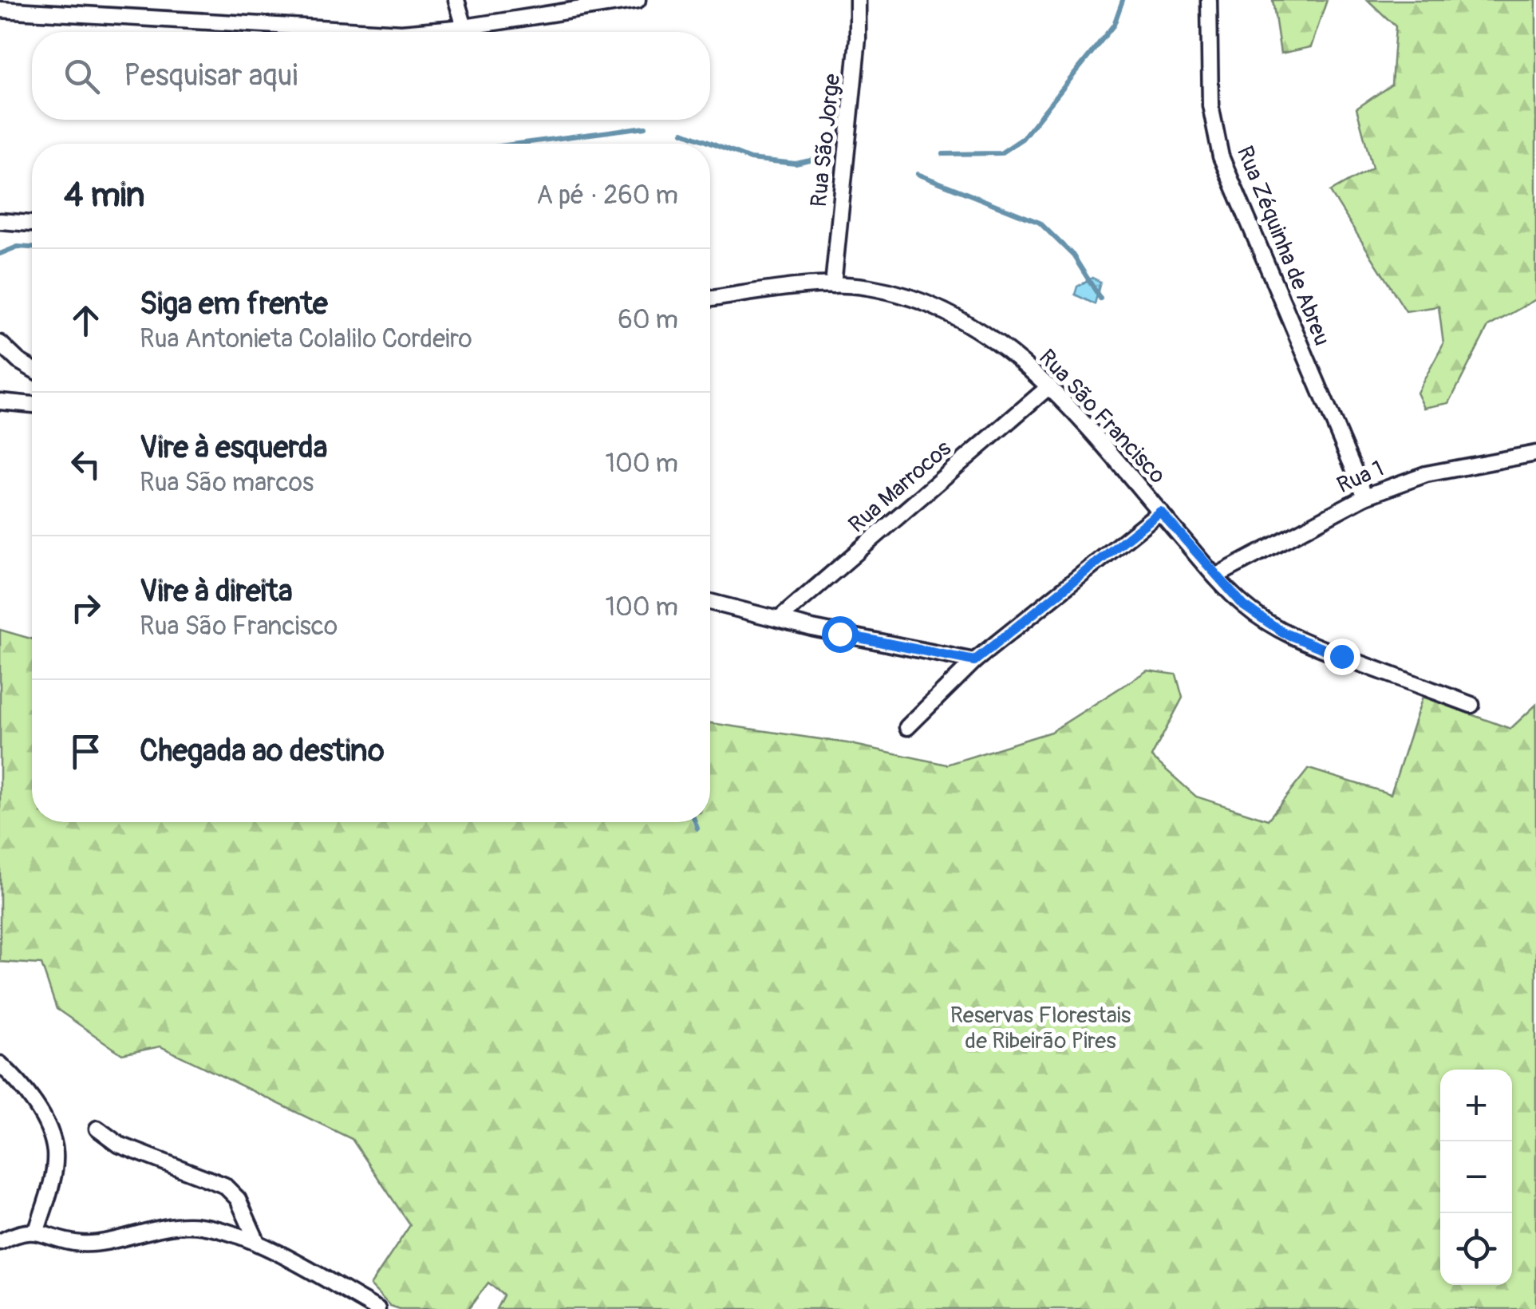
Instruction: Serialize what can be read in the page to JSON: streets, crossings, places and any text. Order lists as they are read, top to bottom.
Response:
{
  "streets": {
    "street": [
      "Rua São Jorge",
      "Rua Zéquinha de Abreu",
      "Rua São Francisco",
      "Rua 1",
      "Rua Marrocos"
    ]
  },
  "crossings": [
    ["Rua São Jorge", "Rua São Francisco"],
    ["Rua Zéquinha de Abreu", "Rua 1"],
    ["Rua São Francisco", "Rua 1"],
    ["Rua São Francisco", "Rua Marrocos"]
  ],
  "parks": ["Reservas Florestais de Ribeirão Pires"],
  "page": {
    "search": "Pesquisar aqui",
    "heading": ["4 min", "A pé · 260 m"],
    "list": [
      ["Siga em frente", "Rua Antonieta Colalilo Cordeiro", "60 m"],
      ["Vire à esquerda", "Rua São marcos", "100 m"],
      ["Vire à direita", "Rua São Francisco", "100 m"],
      "Chegada ao destino"
    ],
    "map_buttons": ["+", "−"]
  }
}
